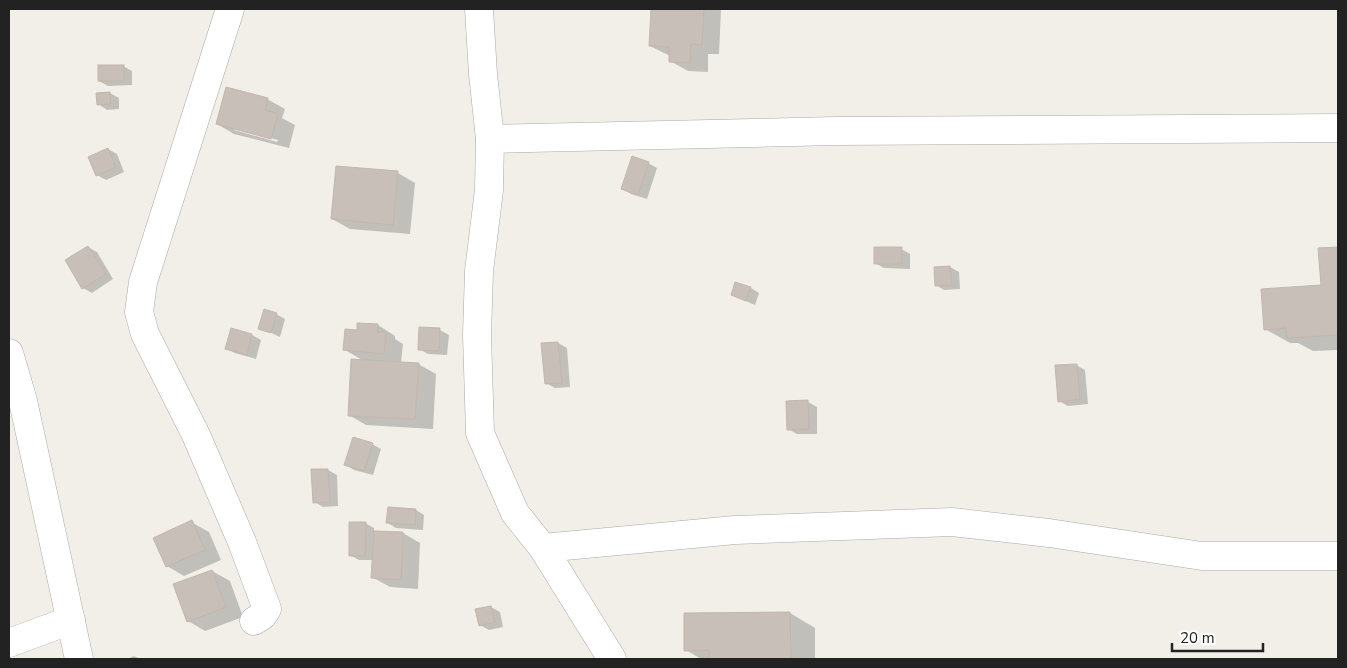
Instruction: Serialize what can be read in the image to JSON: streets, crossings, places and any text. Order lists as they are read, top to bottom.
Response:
{
  "scale_bar": "20 m"
}
